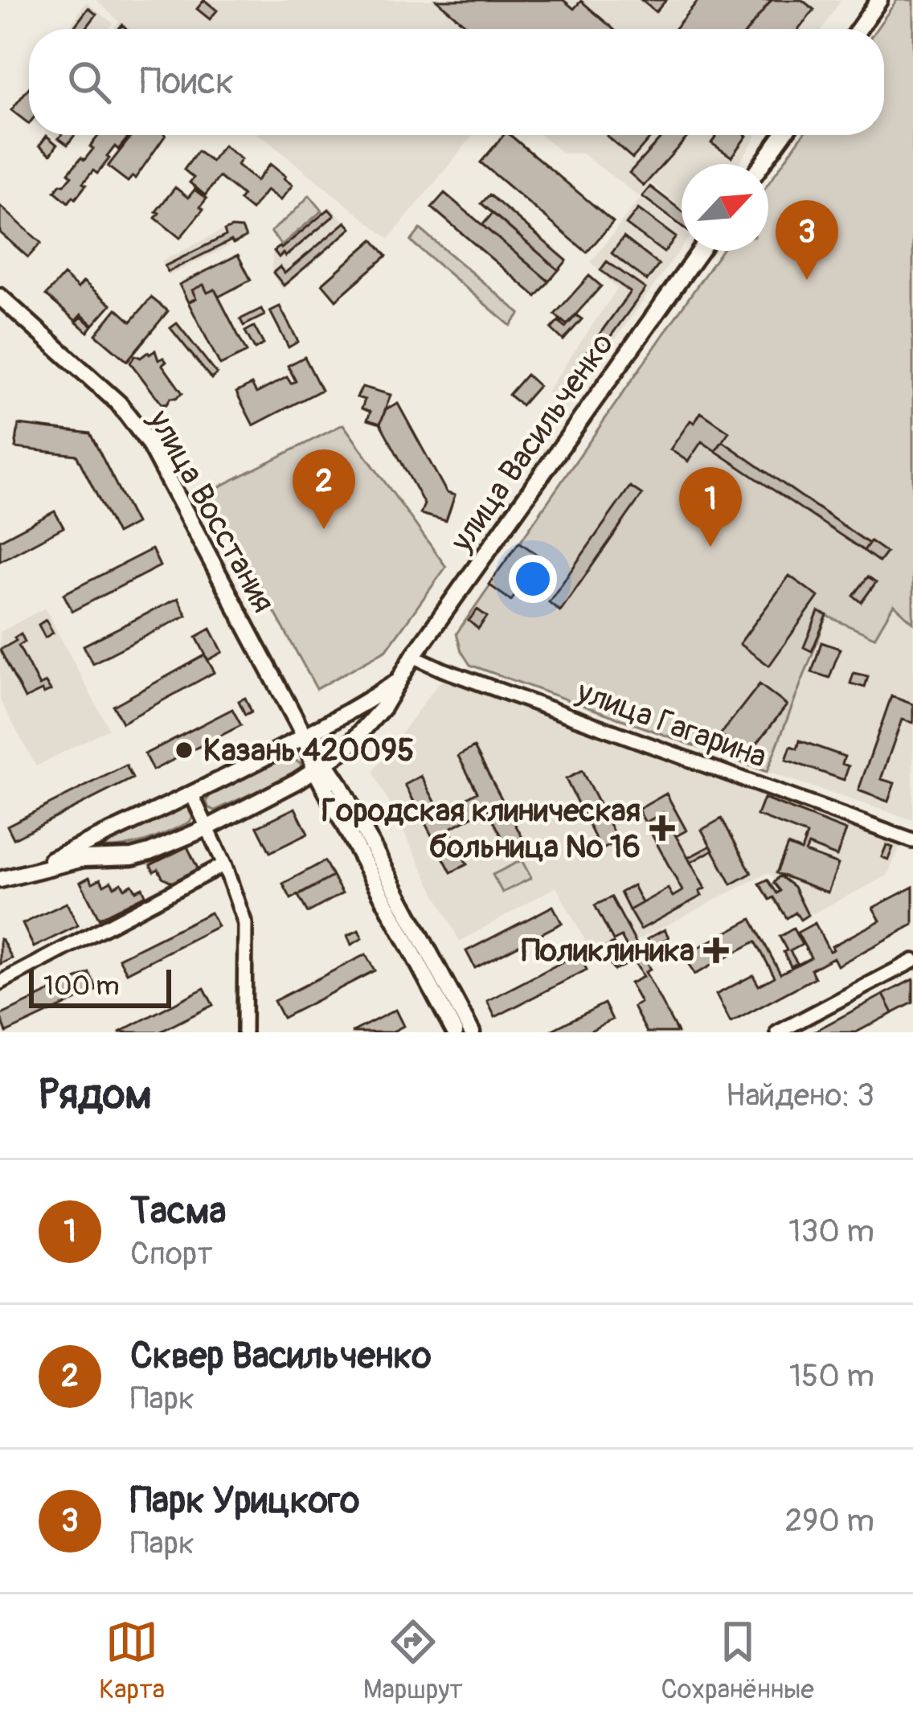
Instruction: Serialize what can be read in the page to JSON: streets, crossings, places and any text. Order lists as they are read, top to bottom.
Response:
{
  "streets": {
    "main road": ["улица Васильченко", "улица Восстания"],
    "street": ["улица Гагарина"]
  },
  "crossings": [
    ["улица Васильченко", "улица Восстания"],
    ["улица Васильченко", "улица Гагарина"]
  ],
  "places": {
    "other": ["Казань 420095"],
    "health": ["Городская клиническая больница № 16", "Поликлиника"]
  },
  "scale_bar": "100 m",
  "north": "top right",
  "page": {
    "search": "Поиск",
    "pins": ["3", "2", "1"],
    "scale": "100 m",
    "heading": ["Рядом", "Найдено: 3"],
    "list": [
      {
        "mark": "1",
        "name": "Тасма",
        "note": "Спорт",
        "value": "130 m"
      },
      {
        "mark": "2",
        "name": "Сквер Васильченко",
        "note": "Парк",
        "value": "150 m"
      },
      {
        "mark": "3",
        "name": "Парк Урицкого",
        "note": "Парк",
        "value": "290 m"
      }
    ],
    "nav": ["Карта", "Маршрут", "Сохранённые"]
  }
}
